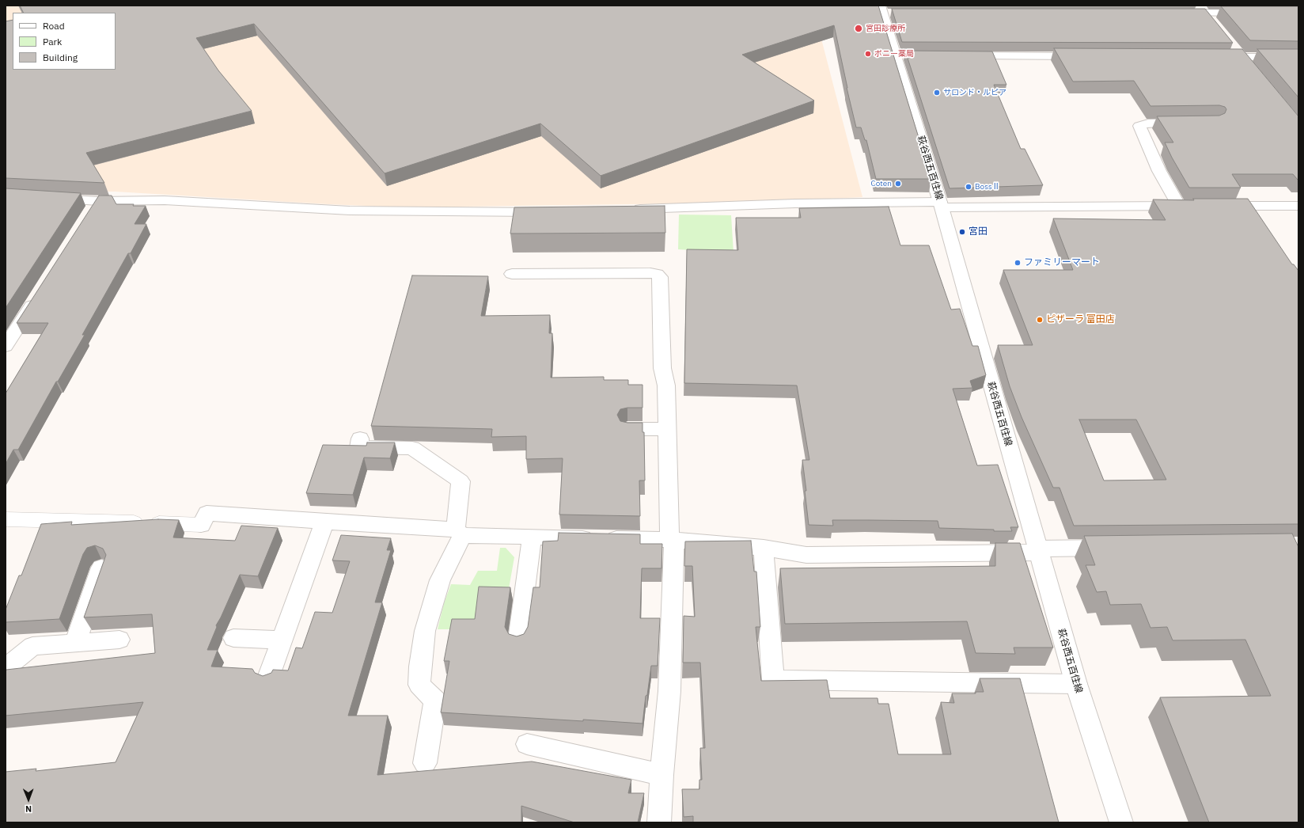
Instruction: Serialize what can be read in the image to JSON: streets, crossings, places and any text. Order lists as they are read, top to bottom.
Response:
{
  "streets": {
    "street": ["萩谷西五百住線"]
  },
  "places": [
    "宮田診療所",
    "ポニー薬局",
    "サロンド・ルピア",
    "Coten",
    "BossⅡ",
    "宮田",
    "ファミリーマート",
    "ピザーラ 富田店"
  ],
  "legend": ["Road", "Park", "Building"],
  "north": "bottom"
}
